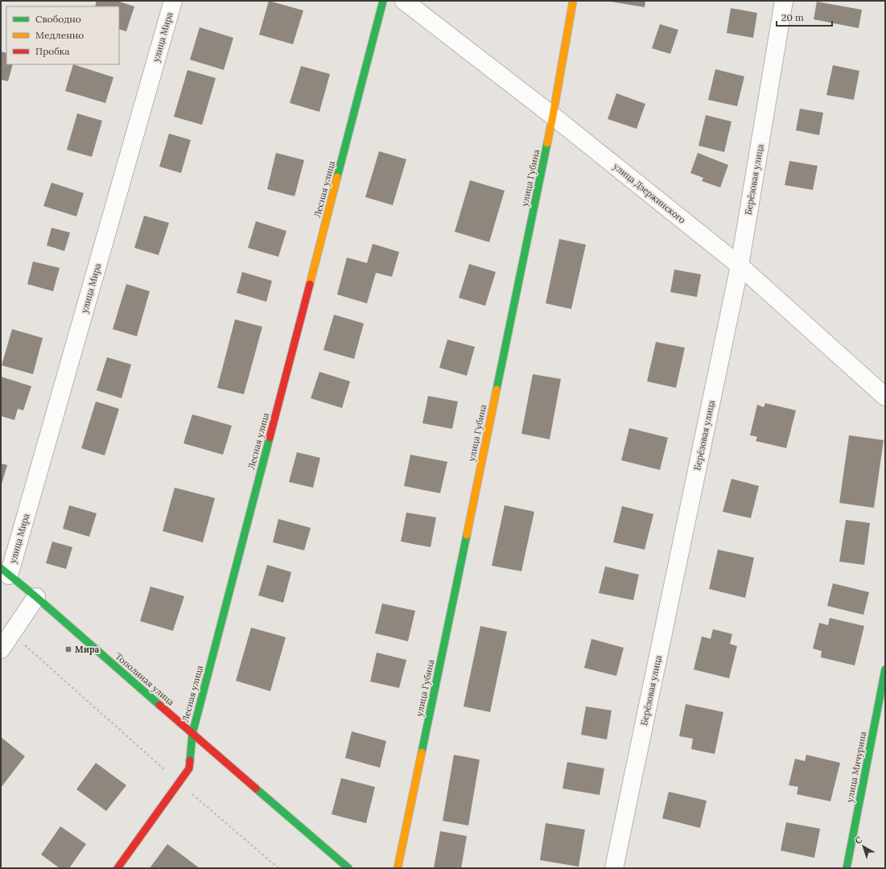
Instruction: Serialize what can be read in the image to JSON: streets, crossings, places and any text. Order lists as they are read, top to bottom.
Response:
{
  "streets": {
    "street": [
      "улица Мира",
      "улица Губина",
      "Берёзовая улица",
      "Лесная улица",
      "улица Дзержинского",
      "Тополиная улица",
      "улица Мичурина"
    ]
  },
  "crossings": [
    ["улица Мира", "Тополиная улица"],
    ["улица Губина", "улица Дзержинского"],
    ["Берёзовая улица", "улица Дзержинского"],
    ["Лесная улица", "Тополиная улица"]
  ],
  "places": {
    "transit": ["Мира"]
  },
  "legend": ["Свободно", "Медленно", "Пробка"],
  "scale_bar": "20 m",
  "north": "top left"
}
